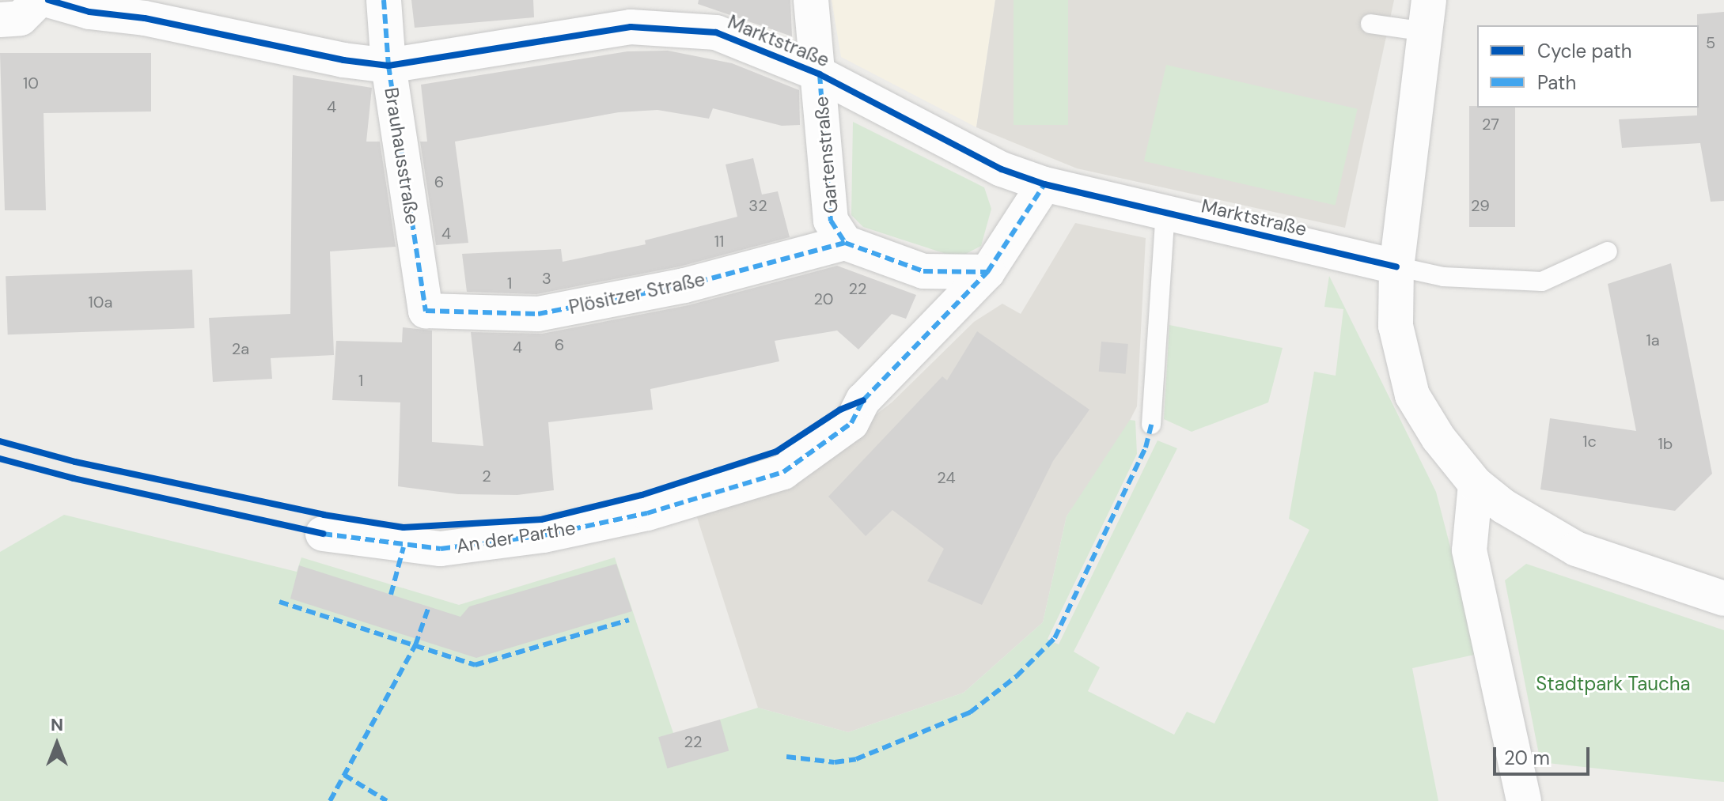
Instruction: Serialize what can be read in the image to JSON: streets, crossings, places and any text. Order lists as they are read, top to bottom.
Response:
{
  "streets": {
    "street": [
      "Marktstraße",
      "Gartenstraße",
      "Brauhausstraße",
      "Plösitzer Straße",
      "An der Parthe"
    ]
  },
  "crossings": [
    ["Marktstraße", "Gartenstraße"],
    ["Marktstraße", "Brauhausstraße"],
    ["Gartenstraße", "Plösitzer Straße"],
    ["Brauhausstraße", "Plösitzer Straße"]
  ],
  "parks": ["Stadtpark Taucha"],
  "house_numbers": [
    "5",
    "10",
    "4",
    "27",
    "6",
    "32",
    "29",
    "4",
    "11",
    "3",
    "1",
    "22",
    "20",
    "10a",
    "1a",
    "6",
    "4",
    "2a",
    "1",
    "1c",
    "1b",
    "2",
    "24",
    "22"
  ],
  "legend": ["Cycle path", "Path"],
  "scale_bar": "20 m",
  "north": "top"
}
